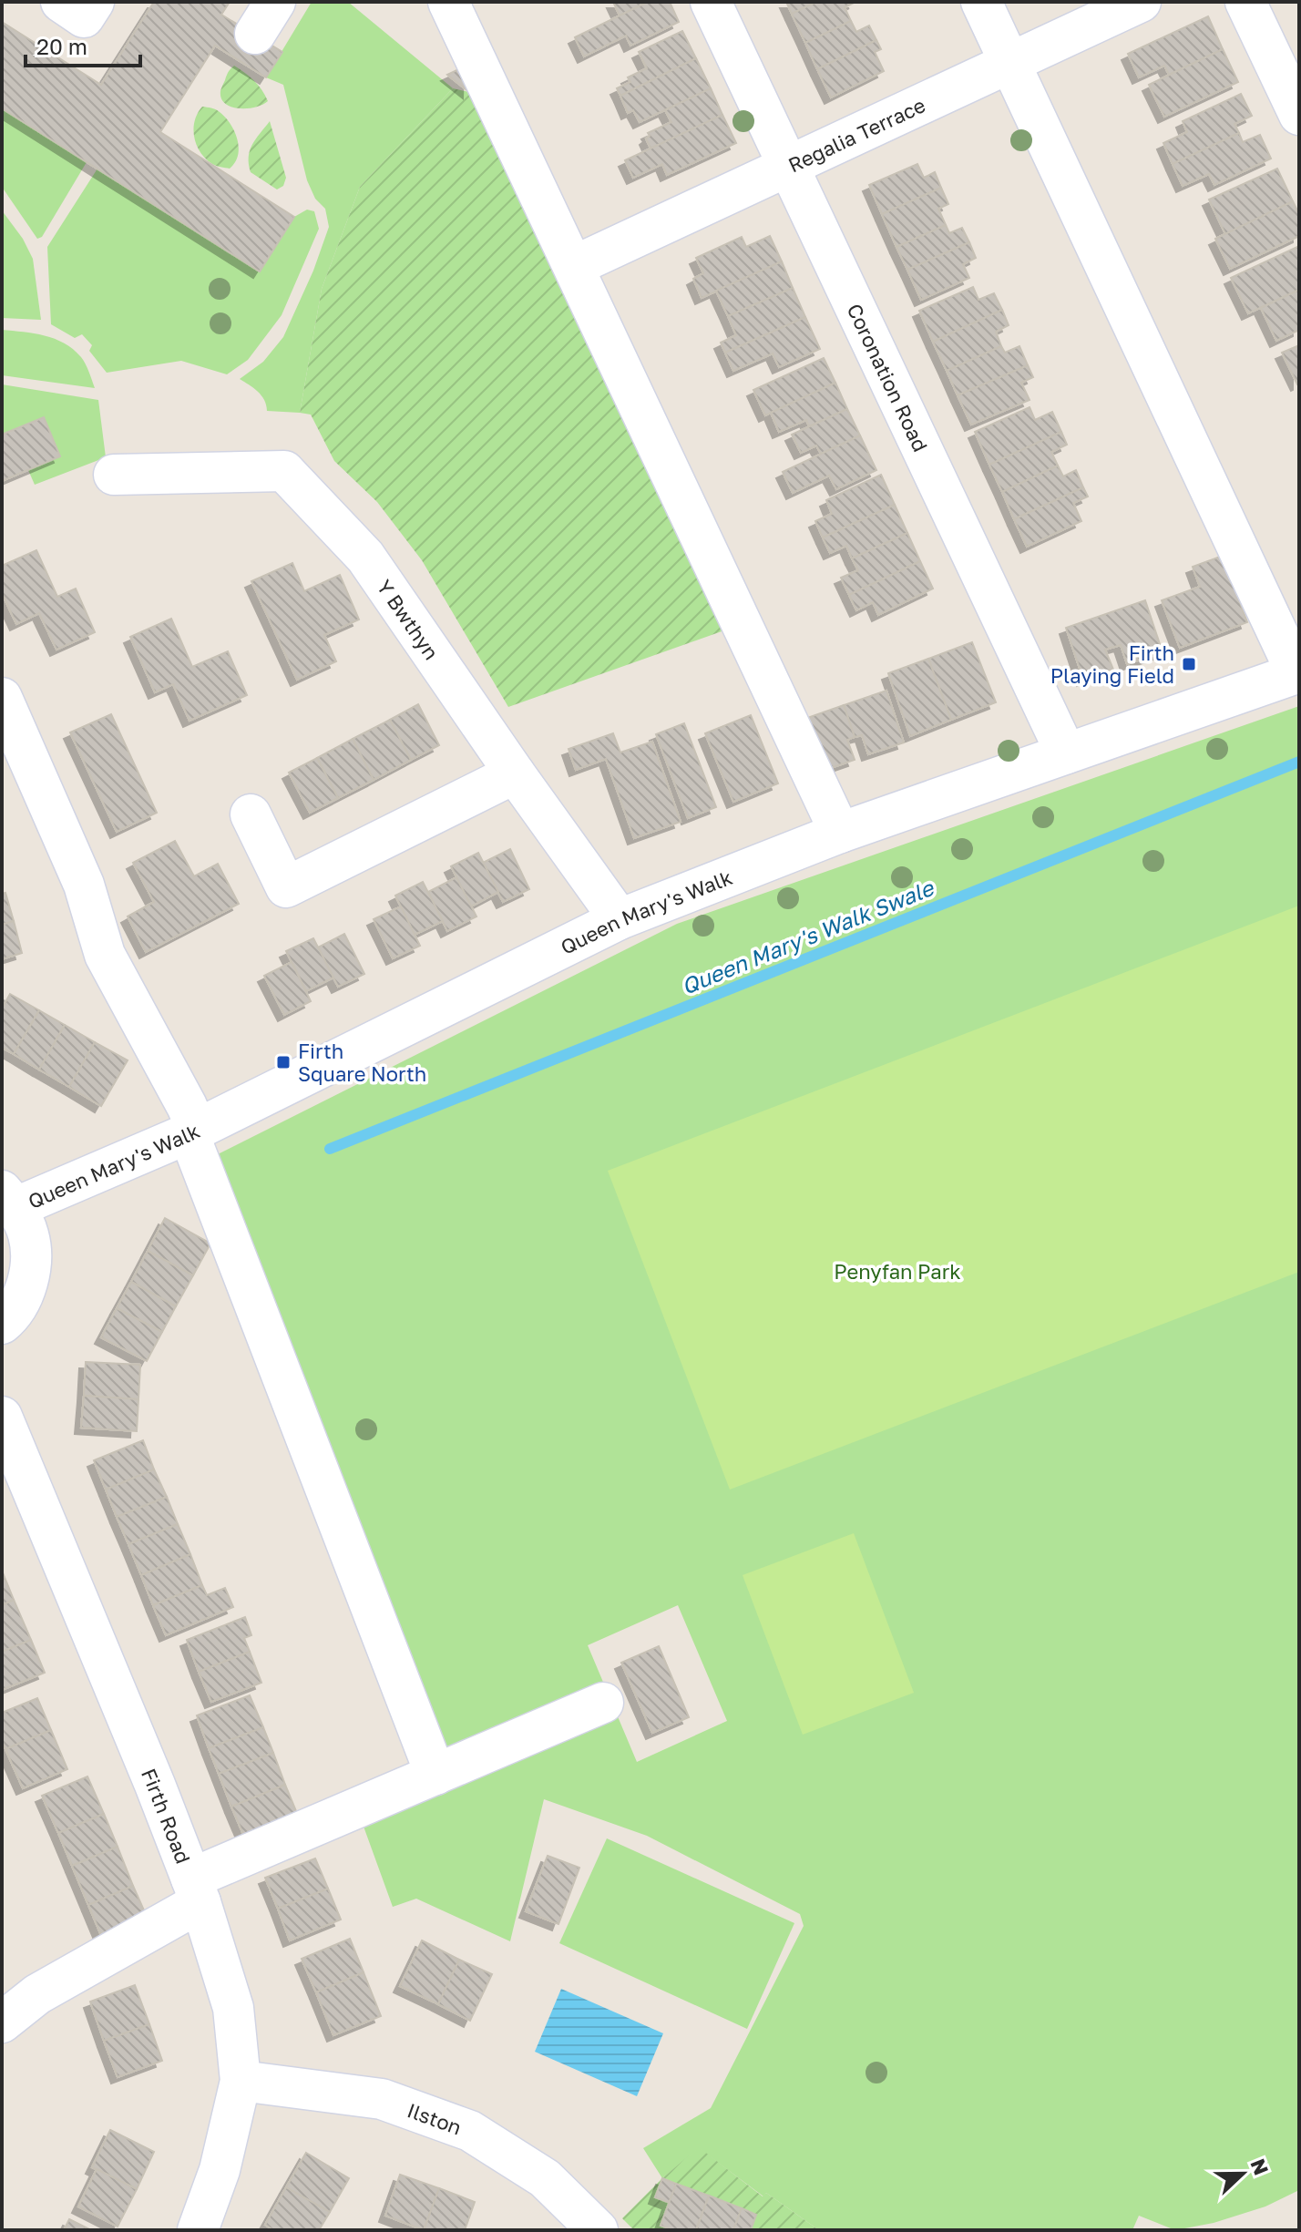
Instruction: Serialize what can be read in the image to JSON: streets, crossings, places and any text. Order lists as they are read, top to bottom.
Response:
{
  "streets": {
    "street": [
      "Regalia Terrace",
      "Coronation Road",
      "Y Bwthyn",
      "Queen Mary's Walk",
      "Firth Road",
      "Ilston"
    ]
  },
  "crossings": [
    ["Regalia Terrace", "Coronation Road"],
    ["Coronation Road", "Queen Mary's Walk"],
    ["Y Bwthyn", "Queen Mary's Walk"],
    ["Firth Road", "Ilston"]
  ],
  "water": ["Queen Mary's Walk Swale"],
  "parks": ["Penyfan Park"],
  "places": {
    "transit": ["Firth Playing Field", "Firth Square North"]
  },
  "scale_bar": "20 m",
  "north": "right"
}
